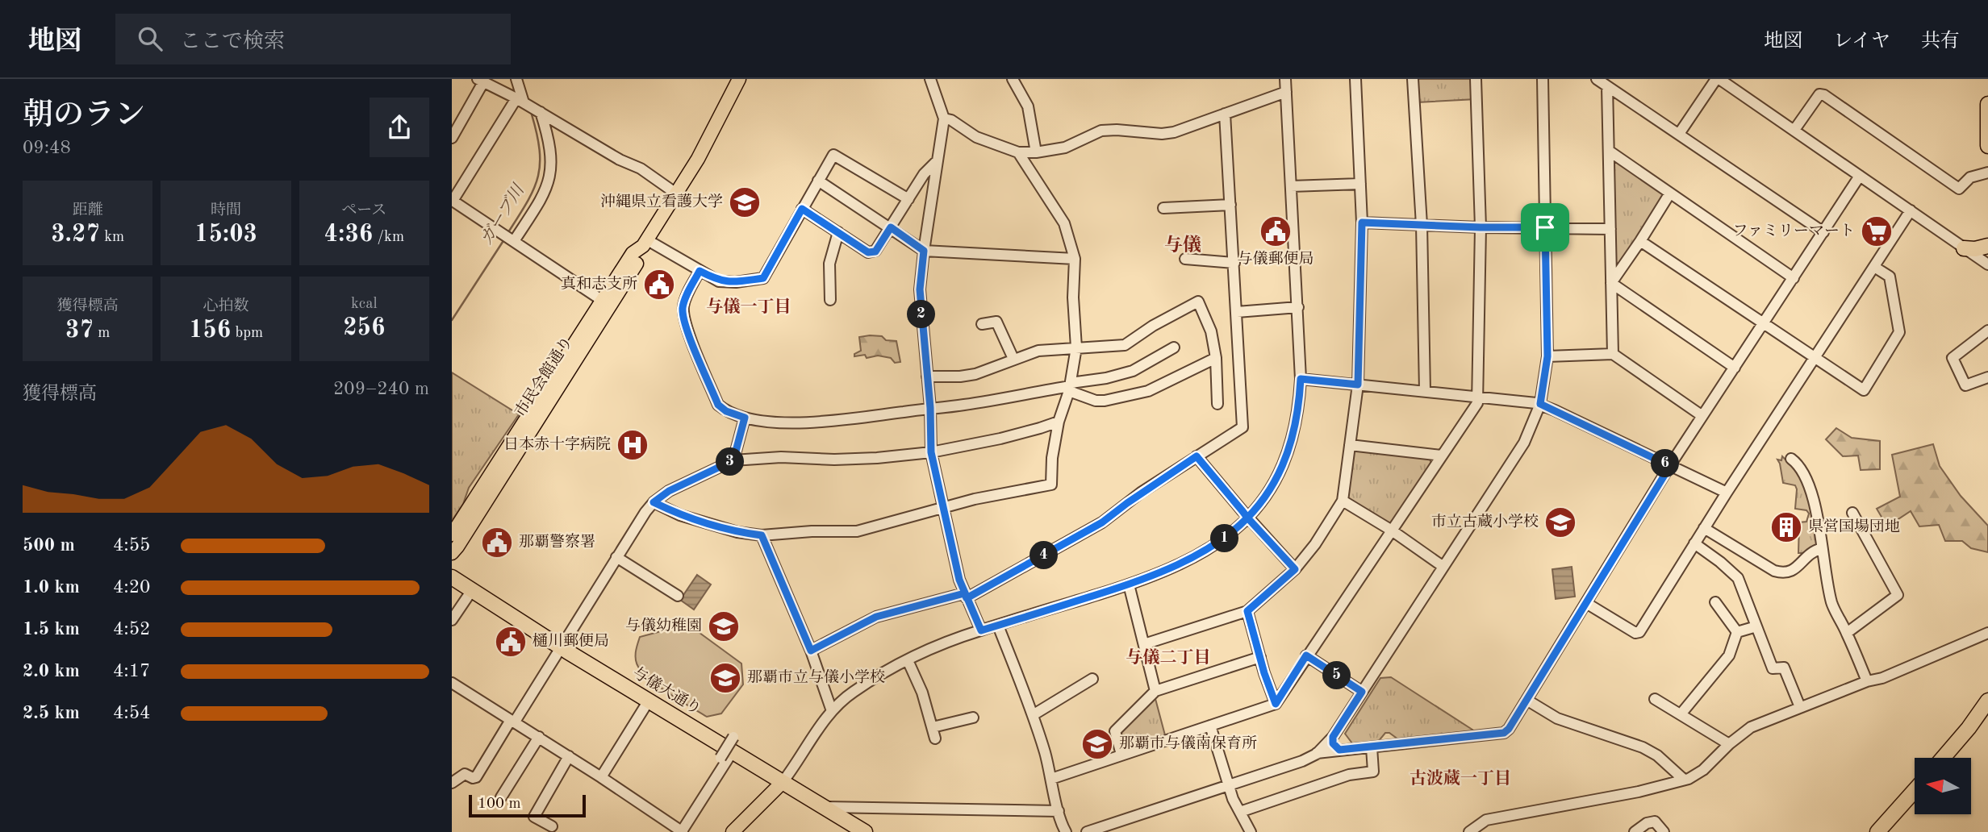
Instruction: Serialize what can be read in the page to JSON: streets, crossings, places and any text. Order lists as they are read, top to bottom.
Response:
{
  "streets": {
    "highway": ["与儀大通り"],
    "main road": ["市民会館通り"]
  },
  "districts": [
    "与儀",
    "与儀一丁目",
    "与儀二丁目",
    "古波蔵一丁目"
  ],
  "water": ["ガーブ川"],
  "places": {
    "school or university": [
      "沖縄県立看護大学",
      "市立古蔵小学校",
      "与儀幼稚園",
      "那覇市立与儀小学校",
      "那覇市与儀南保育所"
    ],
    "public building": [
      "与儀郵便局",
      "真和志支所",
      "那覇警察署",
      "樋川郵便局"
    ],
    "supermarket": ["ファミリーマート"],
    "hospital": ["日本赤十字病院"],
    "building": ["県営国場団地"]
  },
  "scale_bar": "100 m",
  "north": "left",
  "page": {
    "header": "地図",
    "search": "ここで検索",
    "nav": ["地図", "レイヤ", "共有"],
    "heading": ["朝のラン", "09:48"],
    "stats": [
      ["距離", "3.27 km"],
      ["時間", "15:03"],
      ["ペース", "4:36 /km"],
      ["獲得標高", "37 m"],
      ["心拍数", "156 bpm"],
      ["kcal", "256"]
    ],
    "pins": [
      "2",
      "3",
      "6",
      "1",
      "4",
      "5"
    ],
    "chart": ["獲得標高", "209–240 m"],
    "list": [
      {
        "name": "500 m",
        "note": "4:55"
      },
      {
        "name": "1.0 km",
        "note": "4:20"
      },
      {
        "name": "1.5 km",
        "note": "4:52"
      },
      {
        "name": "2.0 km",
        "note": "4:17"
      },
      {
        "name": "2.5 km",
        "note": "4:54"
      }
    ],
    "scale": "100 m"
  }
}
